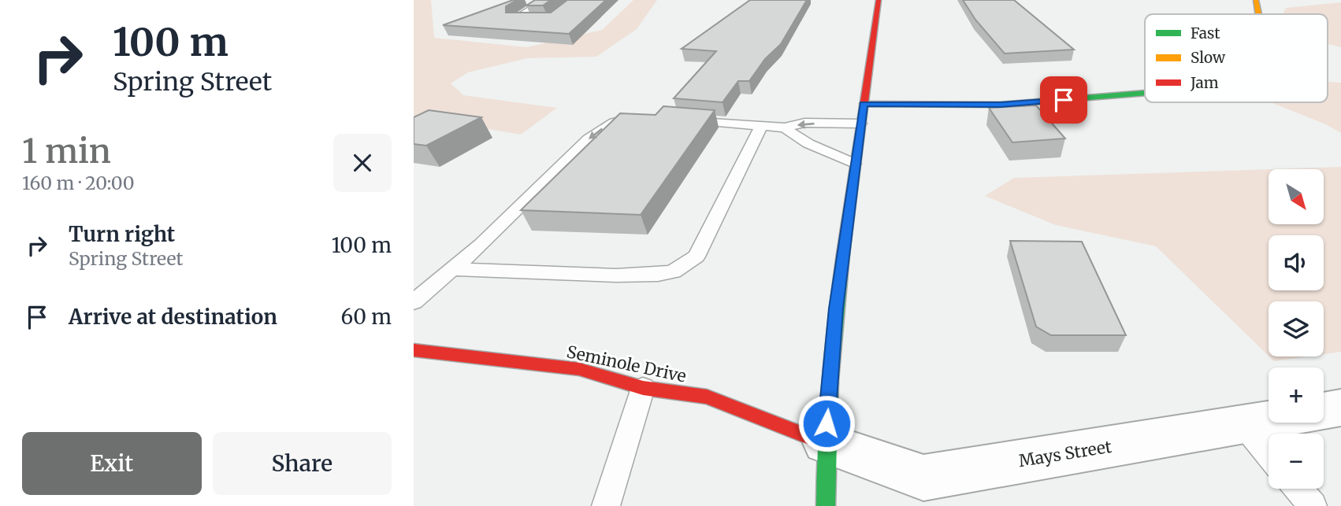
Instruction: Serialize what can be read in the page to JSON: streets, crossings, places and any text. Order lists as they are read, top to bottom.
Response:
{
  "streets": {
    "street": ["Seminole Drive", "Mays Street"]
  },
  "crossings": [
    ["Seminole Drive", "Mays Street"]
  ],
  "legend": ["Fast", "Slow", "Jam"],
  "north": "bottom right",
  "page": {
    "turn": ["100 m", "Spring Street"],
    "heading": ["1 min", "160 m · 20:00"],
    "map_buttons": ["+", "−"],
    "list": [
      {
        "name": "Turn right",
        "note": "Spring Street",
        "value": "100 m"
      },
      {
        "name": "Arrive at destination",
        "value": "60 m"
      }
    ],
    "buttons": ["Exit", "Share"]
  }
}
